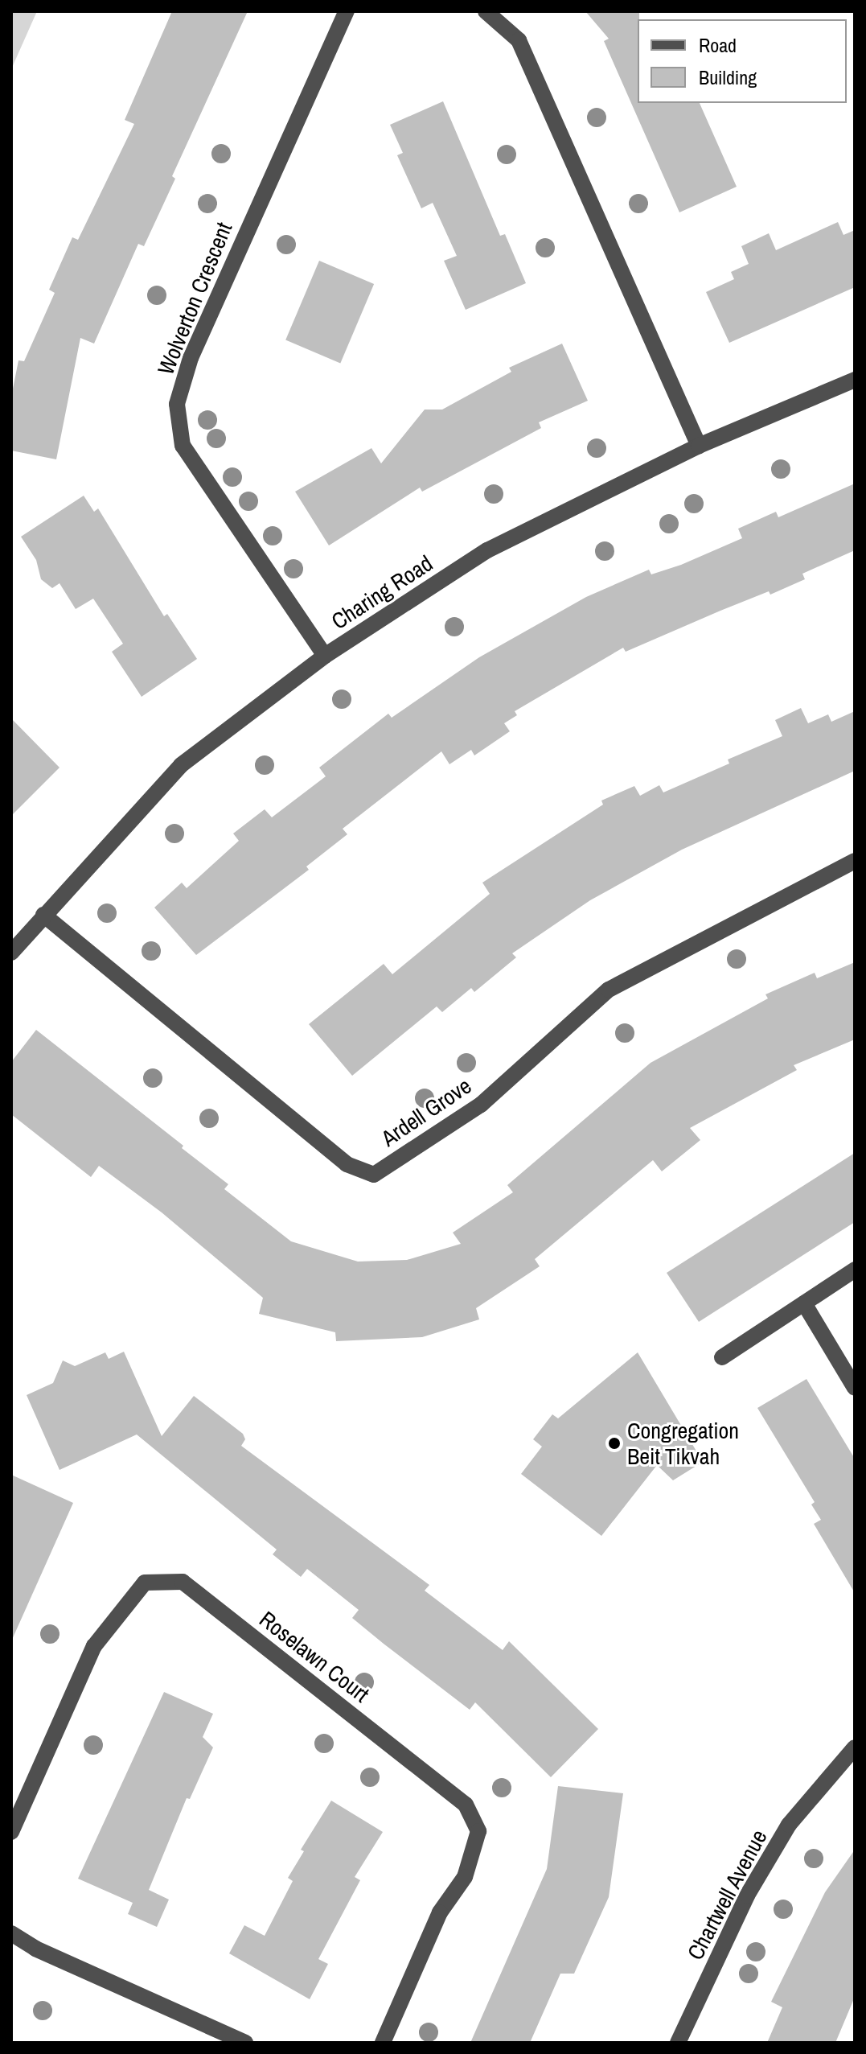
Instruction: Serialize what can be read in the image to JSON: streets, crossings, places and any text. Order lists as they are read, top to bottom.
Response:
{
  "streets": {
    "street": [
      "Wolverton Crescent",
      "Charing Road",
      "Ardell Grove",
      "Roselawn Court",
      "Chartwell Avenue"
    ]
  },
  "crossings": [
    ["Wolverton Crescent", "Charing Road"],
    ["Charing Road", "Ardell Grove"]
  ],
  "places": ["Congregation Beit Tikvah"],
  "legend": ["Road", "Building"]
}
